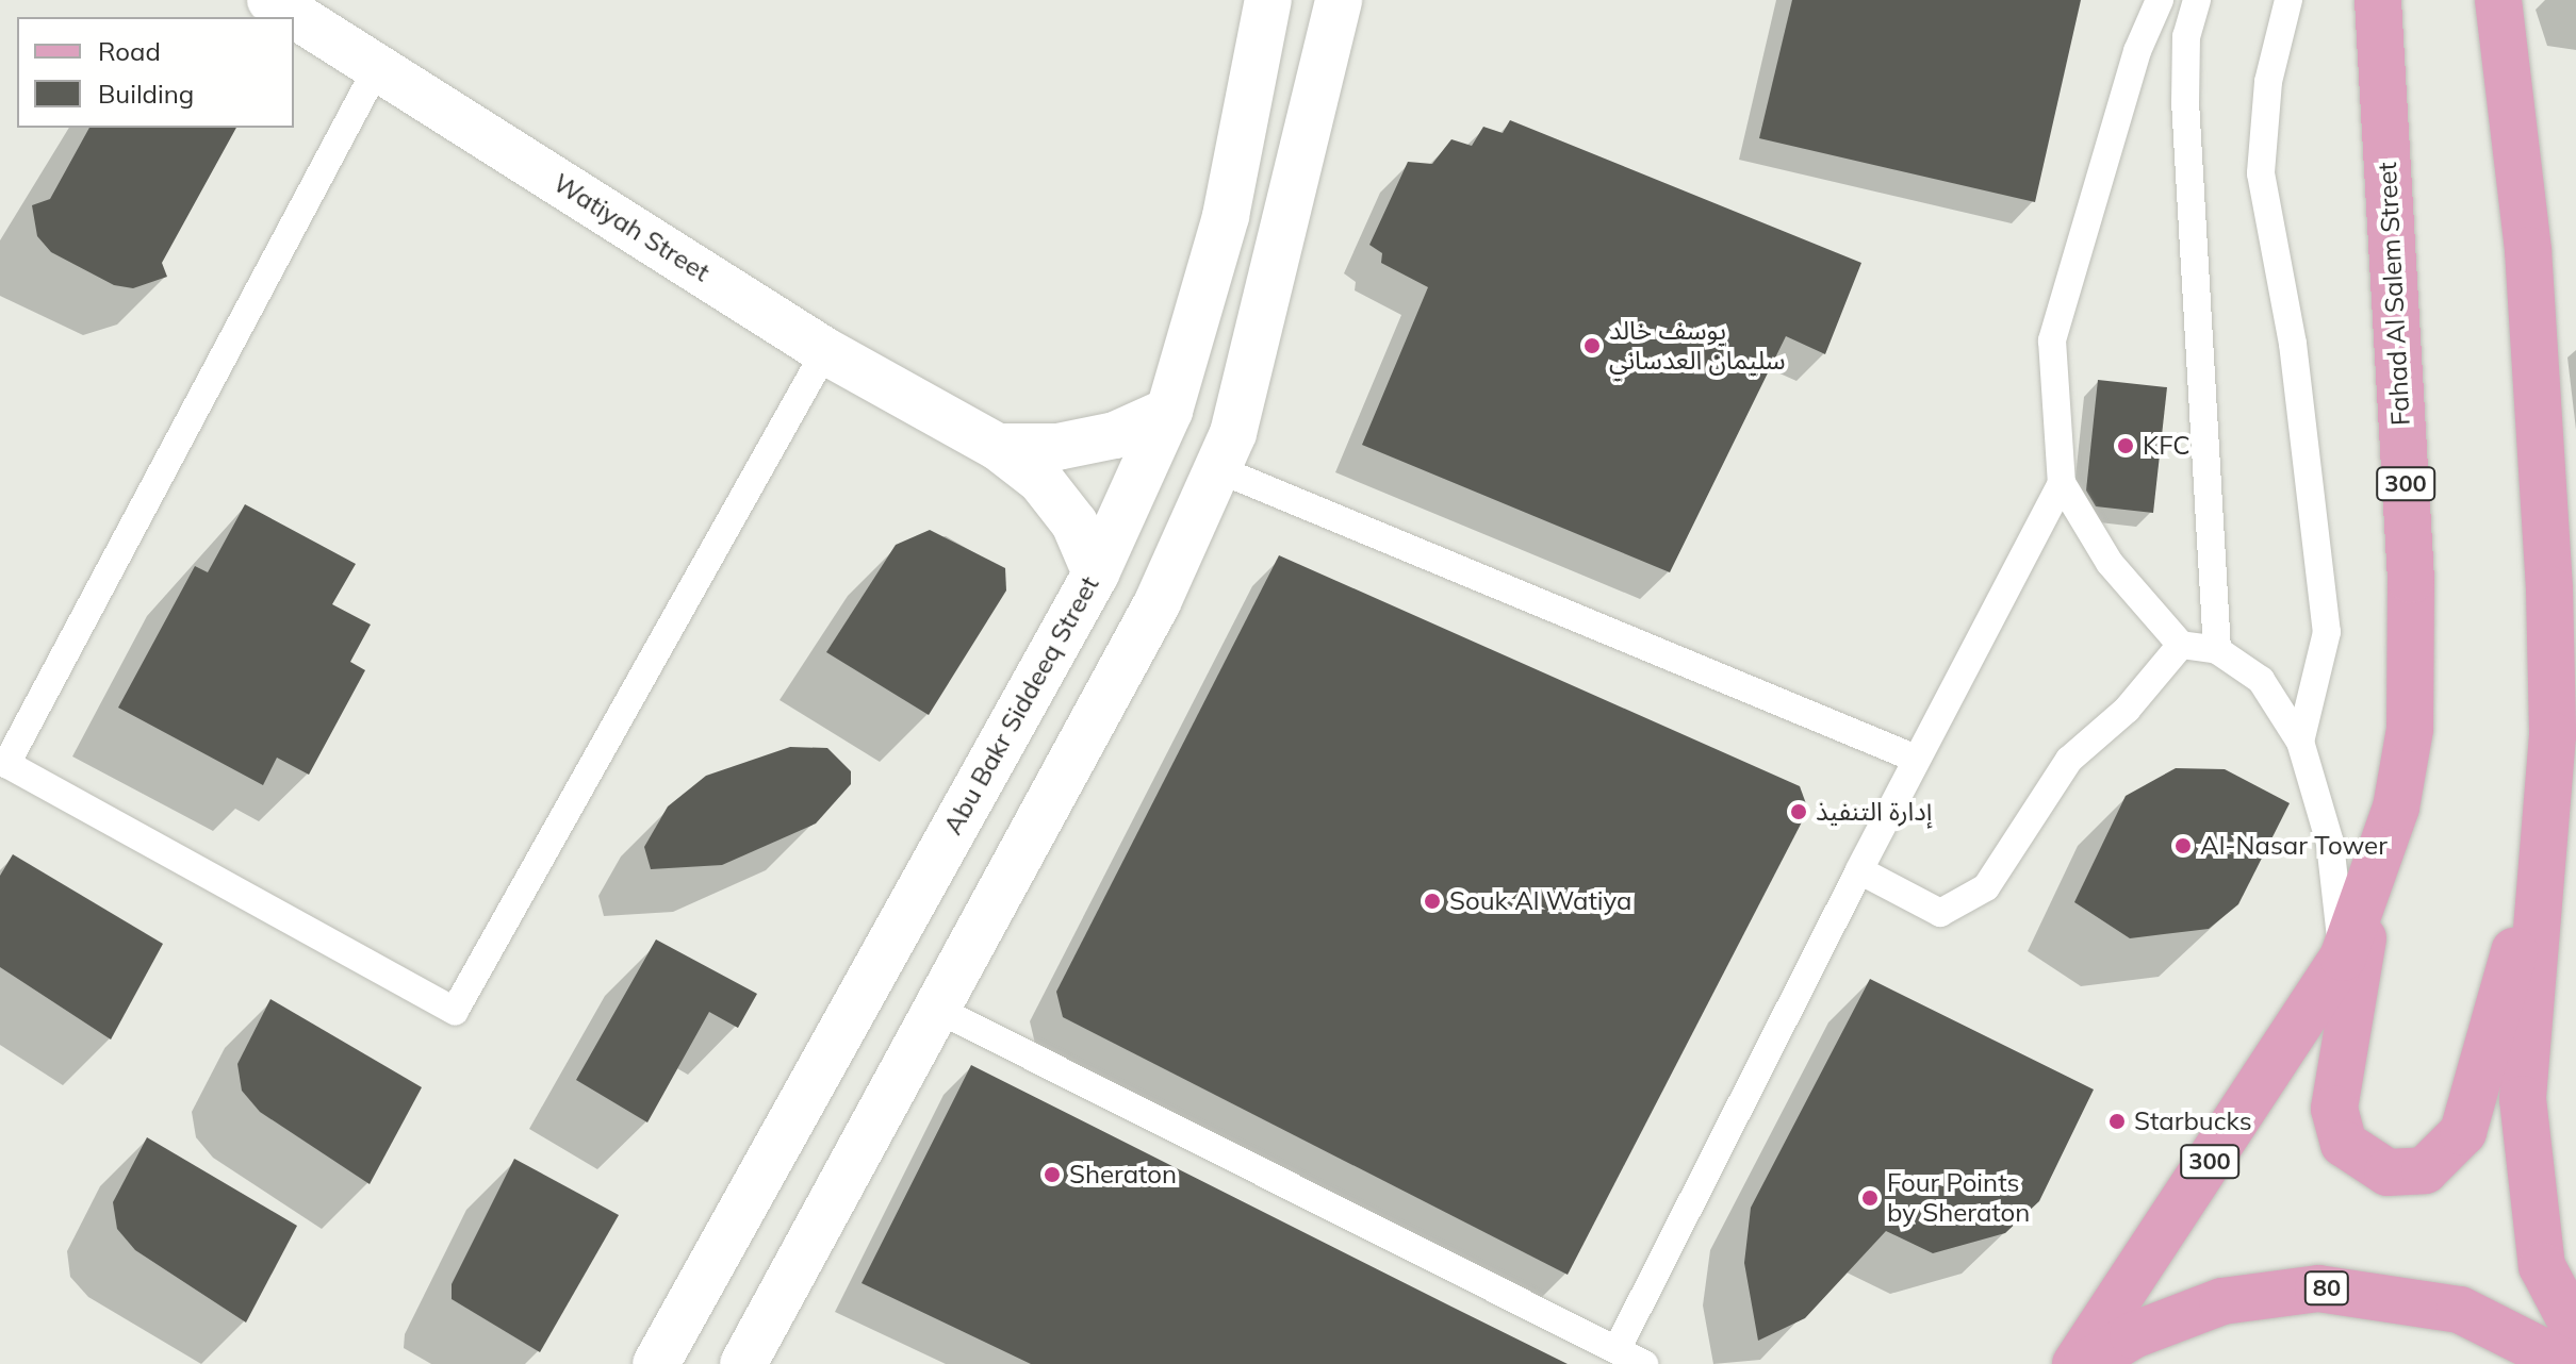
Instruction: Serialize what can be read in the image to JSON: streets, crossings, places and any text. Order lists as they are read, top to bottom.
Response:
{
  "streets": {
    "main road": ["Fahad Al Salem Street", "300", "80"],
    "street": ["Watiyah Street", "Abu Bakr Siddeeq Street"]
  },
  "crossings": [
    ["Watiyah Street", "Abu Bakr Siddeeq Street"]
  ],
  "places": [
    "يوسف خالد سليمان العدساني",
    "KFC",
    "إدارة التنفيذ",
    "Al-Nasar Tower",
    "Souk Al Watiya",
    "Starbucks",
    "Sheraton",
    "Four Points by Sheraton"
  ],
  "legend": ["Road", "Building"]
}
